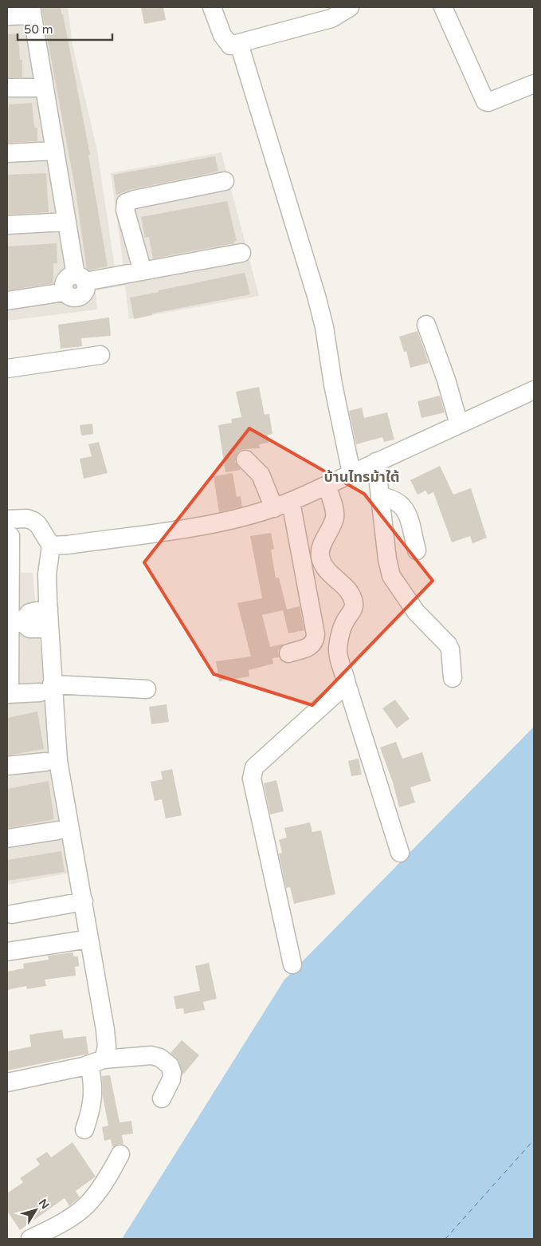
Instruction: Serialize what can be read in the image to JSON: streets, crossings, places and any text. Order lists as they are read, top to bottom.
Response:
{
  "districts": ["บ้านไทรม้าใต้"],
  "scale_bar": "50 m",
  "north": "top right"
}
